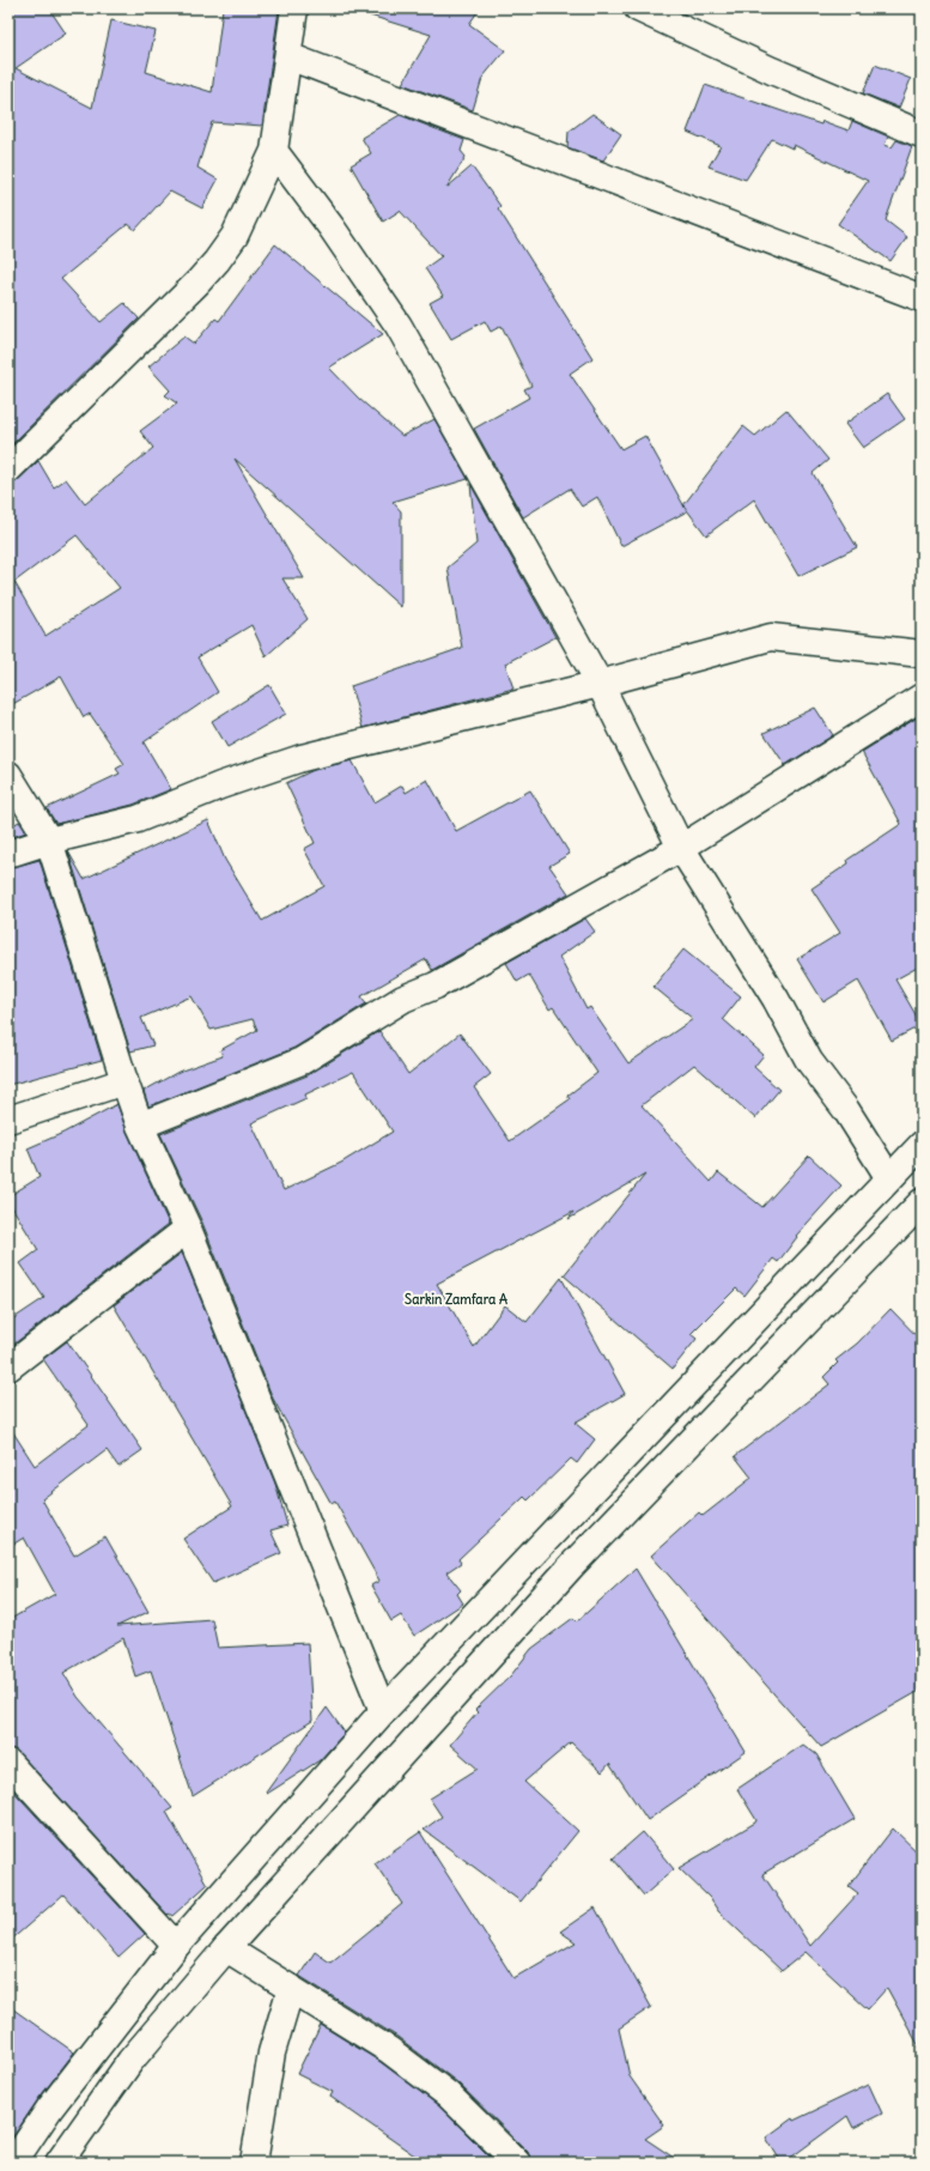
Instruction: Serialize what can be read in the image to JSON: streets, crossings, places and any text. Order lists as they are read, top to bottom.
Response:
{
  "districts": ["Sarkin Zamfara A"]
}
